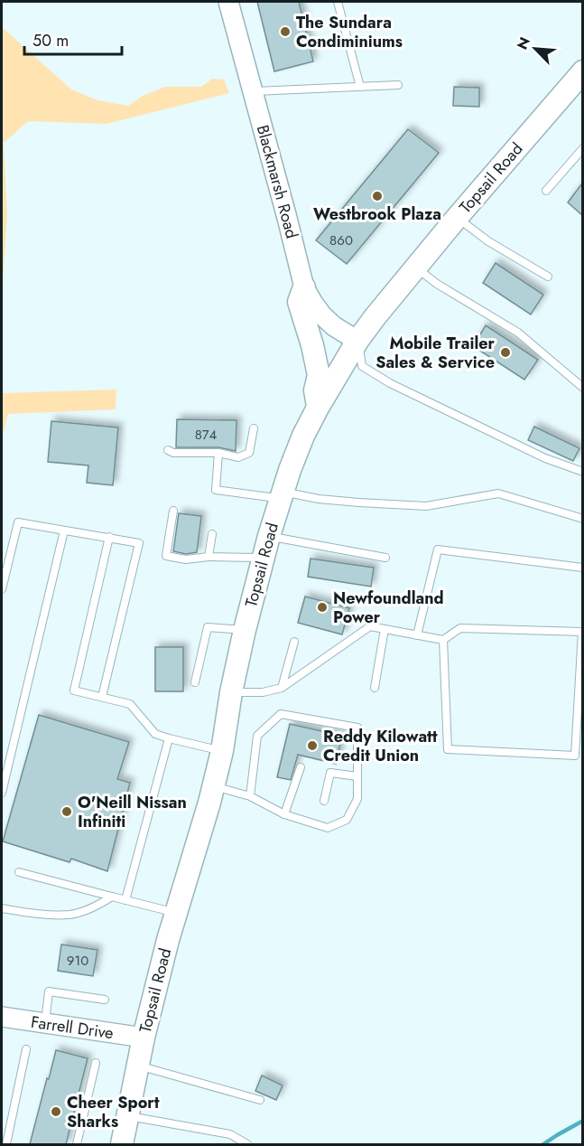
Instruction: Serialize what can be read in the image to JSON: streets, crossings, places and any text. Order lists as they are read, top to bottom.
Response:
{
  "streets": {
    "main road": ["Topsail Road", "Blackmarsh Road", "Farrell Drive"]
  },
  "crossings": [
    ["Topsail Road", "Blackmarsh Road"],
    ["Topsail Road", "Farrell Drive"]
  ],
  "places": [
    "The Sundara Condiminiums",
    "Westbrook Plaza",
    "Mobile Trailer Sales & Service",
    "Newfoundland Power",
    "Reddy Kilowatt Credit Union",
    "O'Neill Nissan Infiniti",
    "Cheer Sport Sharks"
  ],
  "house_numbers": ["860", "874", "910"],
  "scale_bar": "50 m",
  "north": "top left"
}
